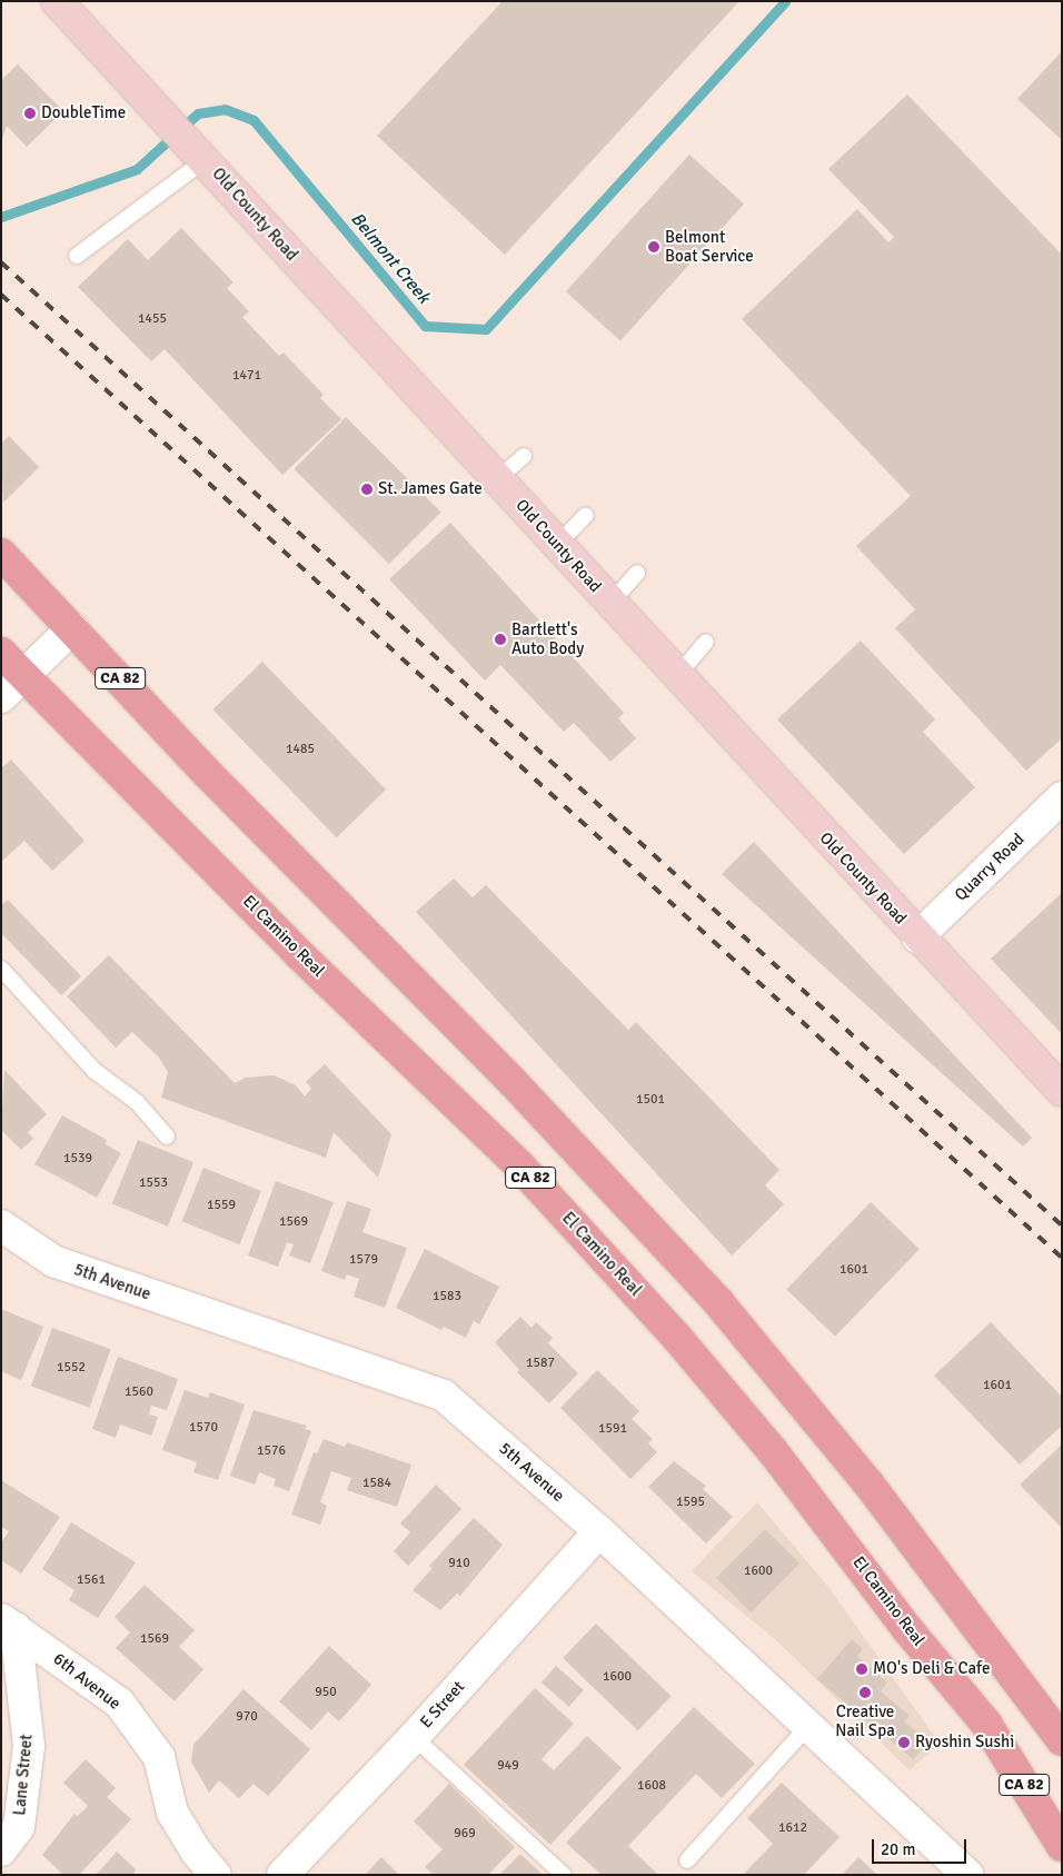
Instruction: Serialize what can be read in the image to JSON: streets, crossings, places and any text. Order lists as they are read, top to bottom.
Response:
{
  "streets": {
    "main road": ["Old County Road", "CA 82", "El Camino Real"],
    "street": [
      "Quarry Road",
      "5th Avenue",
      "6th Avenue",
      "E Street",
      "Lane Street"
    ]
  },
  "crossings": [
    ["Old County Road", "Quarry Road"],
    ["5th Avenue", "E Street"],
    ["6th Avenue", "Lane Street"]
  ],
  "water": ["Belmont Creek"],
  "places": [
    "DoubleTime",
    "Belmont Boat Service",
    "St. James Gate",
    "Bartlett's Auto Body",
    "MO's Deli & Cafe",
    "Creative Nail Spa",
    "Ryoshin Sushi"
  ],
  "house_numbers": [
    "1455",
    "1471",
    "1485",
    "1501",
    "1539",
    "1553",
    "1559",
    "1569",
    "1579",
    "1601",
    "1583",
    "1587",
    "1552",
    "1601",
    "1560",
    "1570",
    "1591",
    "1576",
    "1584",
    "1595",
    "910",
    "1600",
    "1561",
    "1569",
    "1600",
    "950",
    "970",
    "949",
    "1608",
    "1612",
    "969"
  ],
  "scale_bar": "20 m"
}
